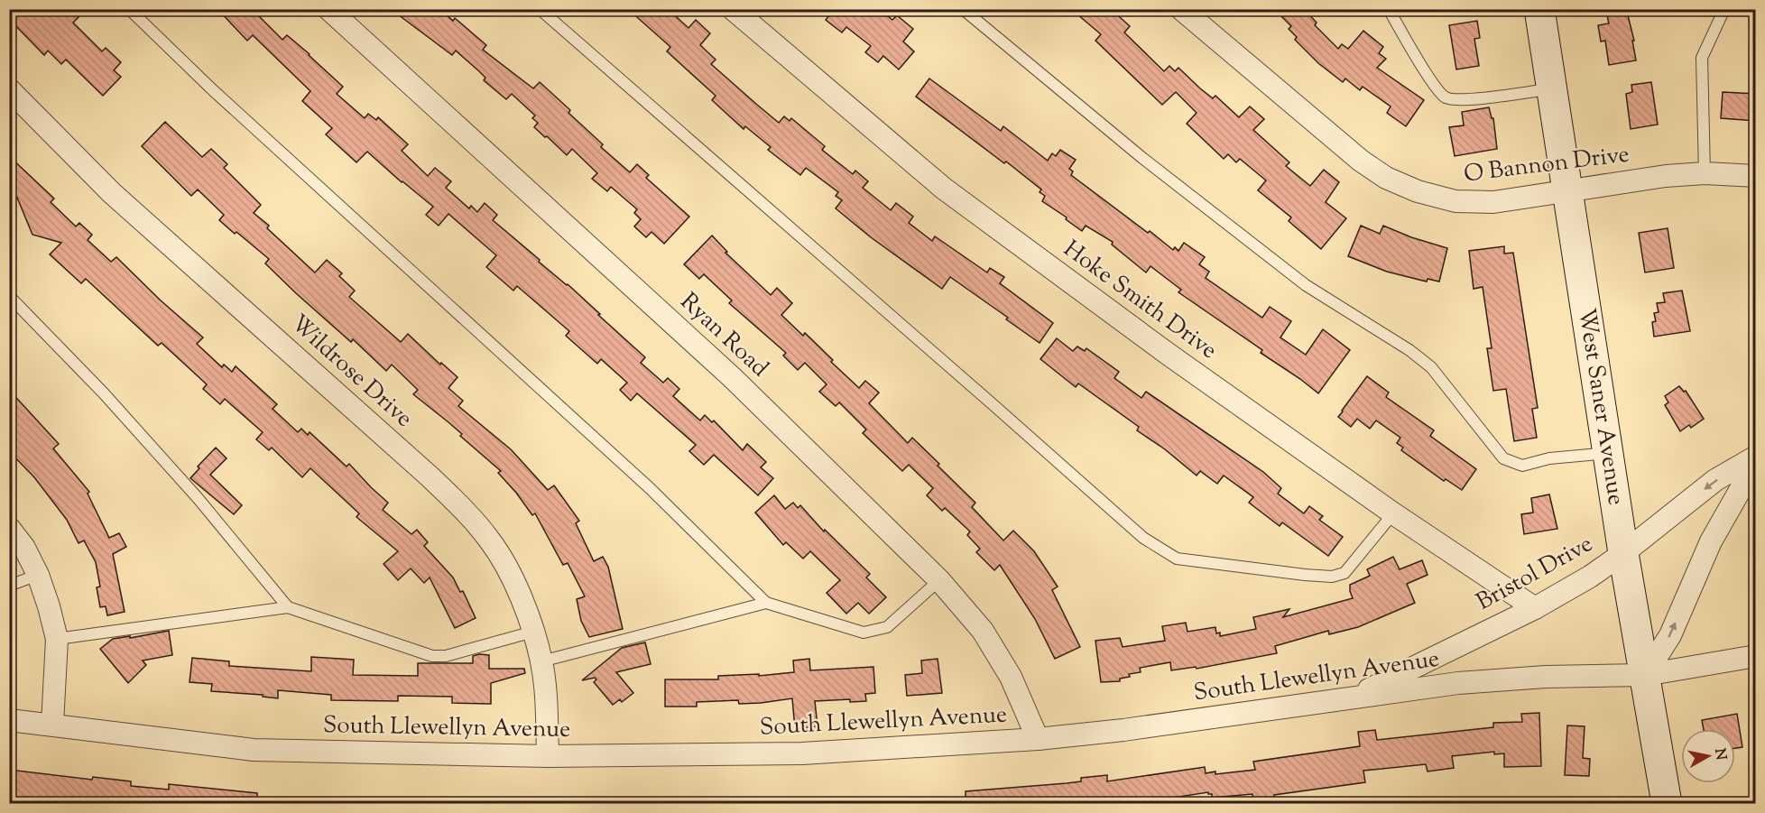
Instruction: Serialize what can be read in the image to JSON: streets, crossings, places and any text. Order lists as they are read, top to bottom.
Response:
{
  "streets": {
    "street": [
      "O Bannon Drive",
      "Hoke Smith Drive",
      "Ryan Road",
      "Wildrose Drive",
      "West Saner Avenue",
      "Bristol Drive",
      "South Llewellyn Avenue"
    ]
  },
  "crossings": [
    ["O Bannon Drive", "West Saner Avenue"],
    ["Hoke Smith Drive", "Bristol Drive"],
    ["Ryan Road", "South Llewellyn Avenue"],
    ["Wildrose Drive", "South Llewellyn Avenue"],
    ["West Saner Avenue", "Bristol Drive"],
    ["West Saner Avenue", "South Llewellyn Avenue"],
    ["Bristol Drive", "South Llewellyn Avenue"]
  ],
  "north": "right"
}
